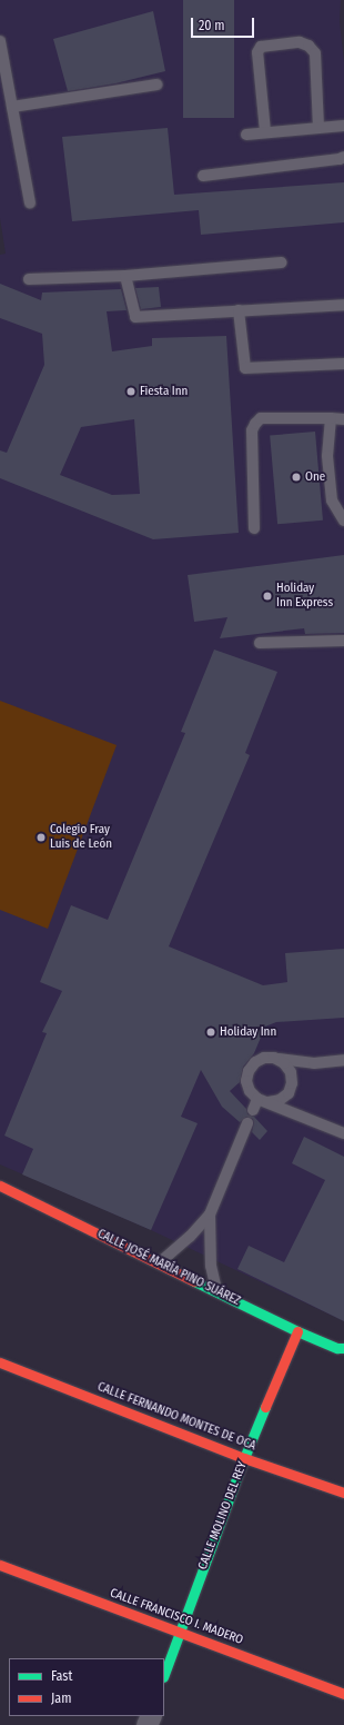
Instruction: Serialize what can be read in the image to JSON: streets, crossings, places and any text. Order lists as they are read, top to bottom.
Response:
{
  "streets": {
    "street": [
      "CALLE JOSÉ MARÍA PINO SUÁREZ",
      "CALLE FERNANDO MONTES DE OCA",
      "CALLE MOLINO DEL REY",
      "CALLE FRANCISCO I. MADERO"
    ]
  },
  "crossings": [
    ["CALLE JOSÉ MARÍA PINO SUÁREZ", "CALLE MOLINO DEL REY"],
    ["CALLE FERNANDO MONTES DE OCA", "CALLE MOLINO DEL REY"],
    ["CALLE MOLINO DEL REY", "CALLE FRANCISCO I. MADERO"]
  ],
  "places": [
    "Fiesta Inn",
    "One",
    "Holiday Inn Express",
    "Colegio Fray Luis de León",
    "Holiday Inn"
  ],
  "legend": ["Fast", "Jam"],
  "scale_bar": "20 m"
}
